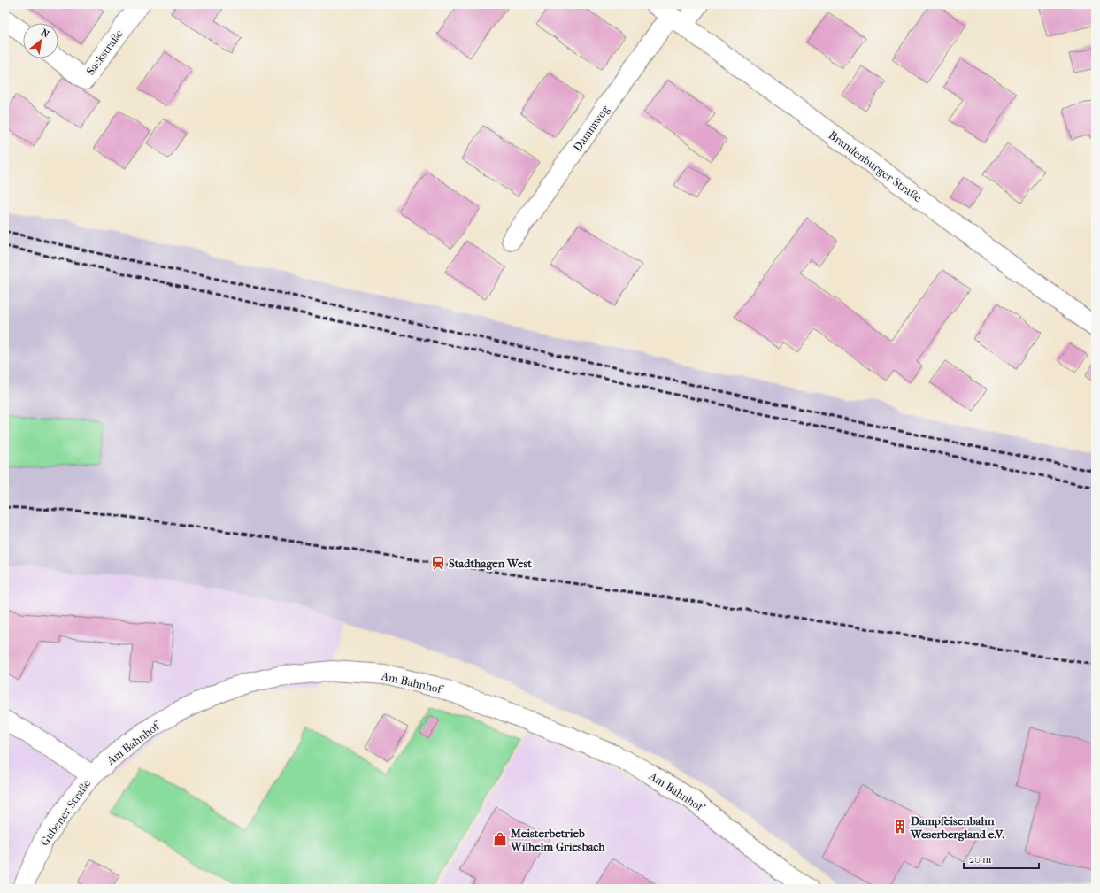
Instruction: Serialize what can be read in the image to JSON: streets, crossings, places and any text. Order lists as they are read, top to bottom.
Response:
{
  "streets": {
    "street": [
      "Sackstraße",
      "Dammweg",
      "Brandenburger Straße",
      "Am Bahnhof",
      "Gubener Straße"
    ]
  },
  "crossings": [
    ["Dammweg", "Brandenburger Straße"],
    ["Am Bahnhof", "Gubener Straße"]
  ],
  "places": {
    "station": ["Stadthagen West"],
    "building": ["Dampfeisenbahn Weserbergland e.V."],
    "shop": ["Meisterbetrieb Wilhelm Griesbach"]
  },
  "scale_bar": "20 m",
  "north": "top right"
}
